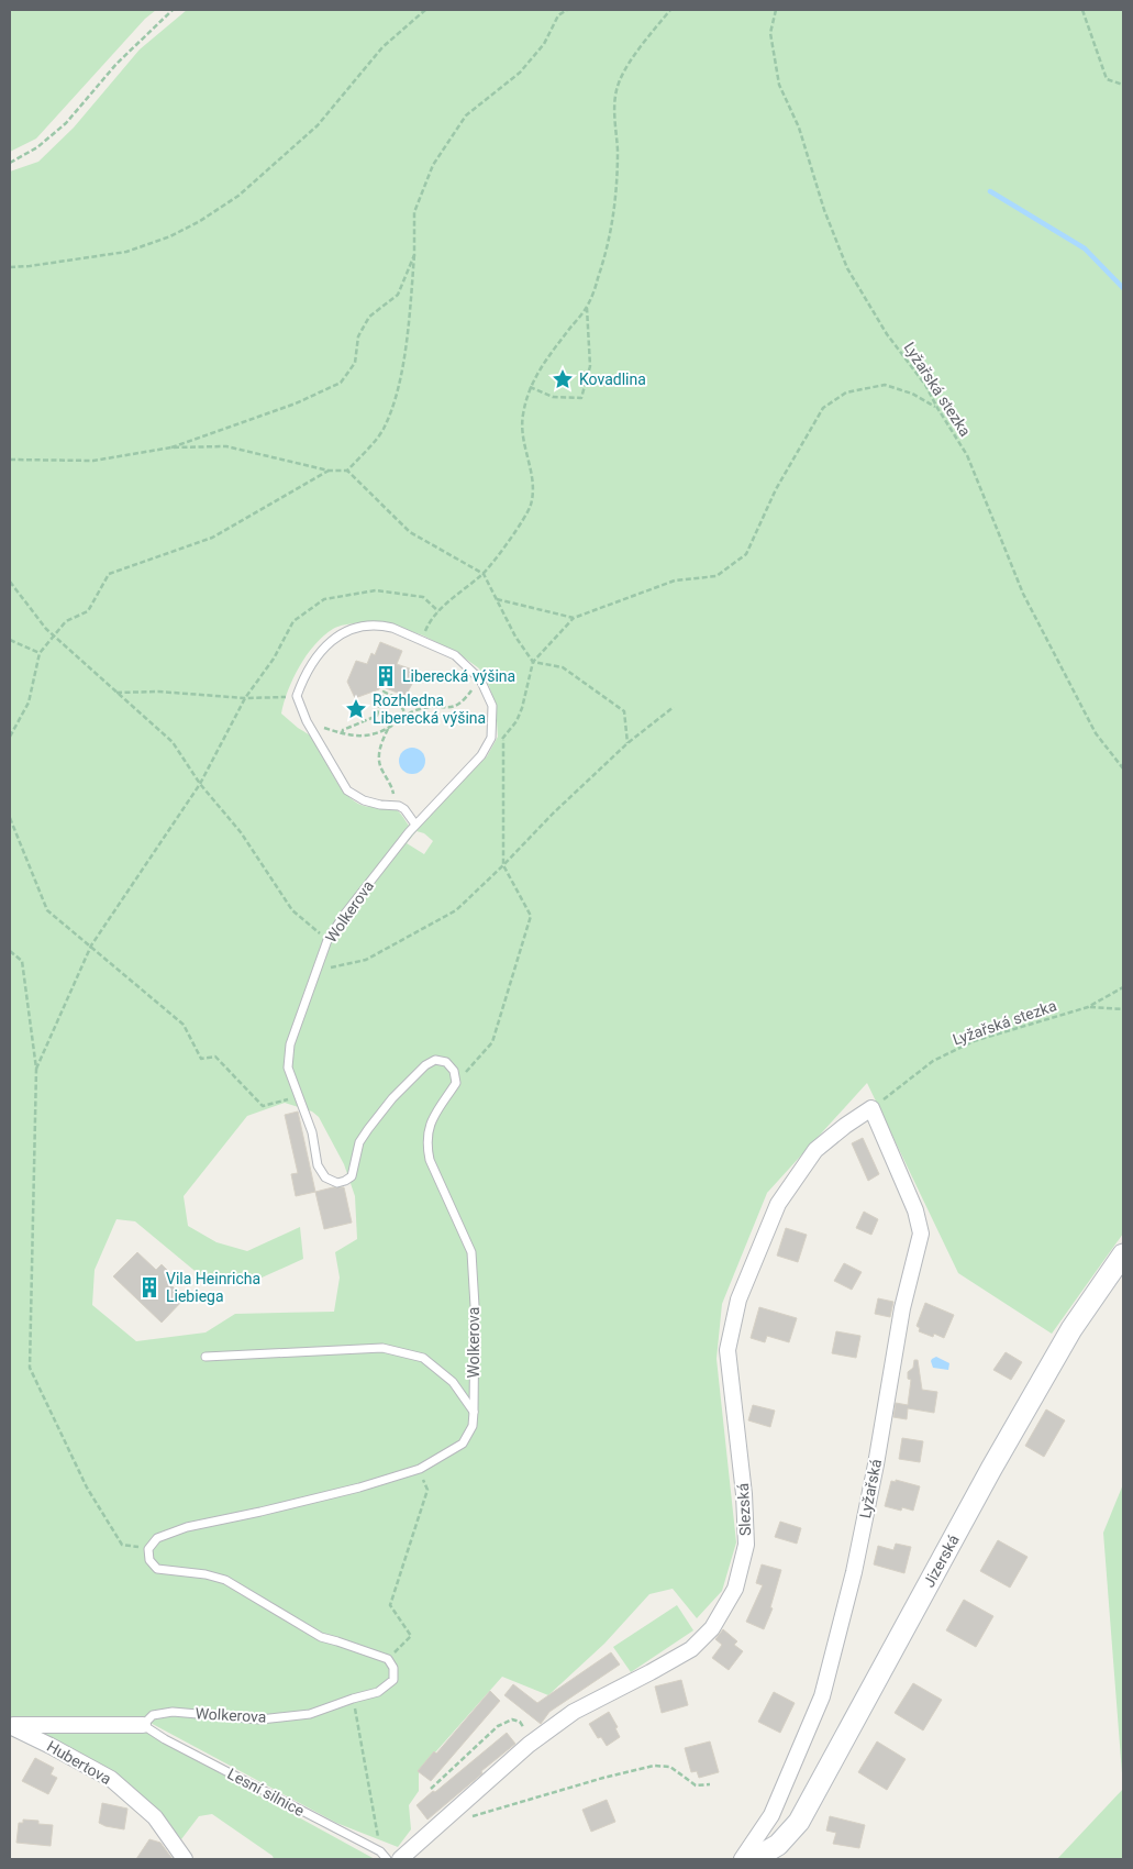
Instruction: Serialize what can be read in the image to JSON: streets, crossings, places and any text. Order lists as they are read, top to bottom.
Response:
{
  "streets": {
    "street": [
      "Wolkerova",
      "Lyžařská",
      "Slezská",
      "Jizerská",
      "Hubertova"
    ],
    "lane": ["Lesní silnice"],
    "path": ["Lyžařská stezka"]
  },
  "crossings": [
    ["Lyžařská stezka", "Lyžařská"],
    ["Lyžařská stezka", "Slezská"],
    ["Wolkerova", "Hubertova"],
    ["Wolkerova", "Lesní silnice"],
    ["Lyžařská", "Slezská"]
  ],
  "places": {
    "place": ["Kovadlina", "Rozhledna Liberecká výšina"],
    "building": ["Liberecká výšina", "Vila Heinricha Liebiega"]
  }
}
